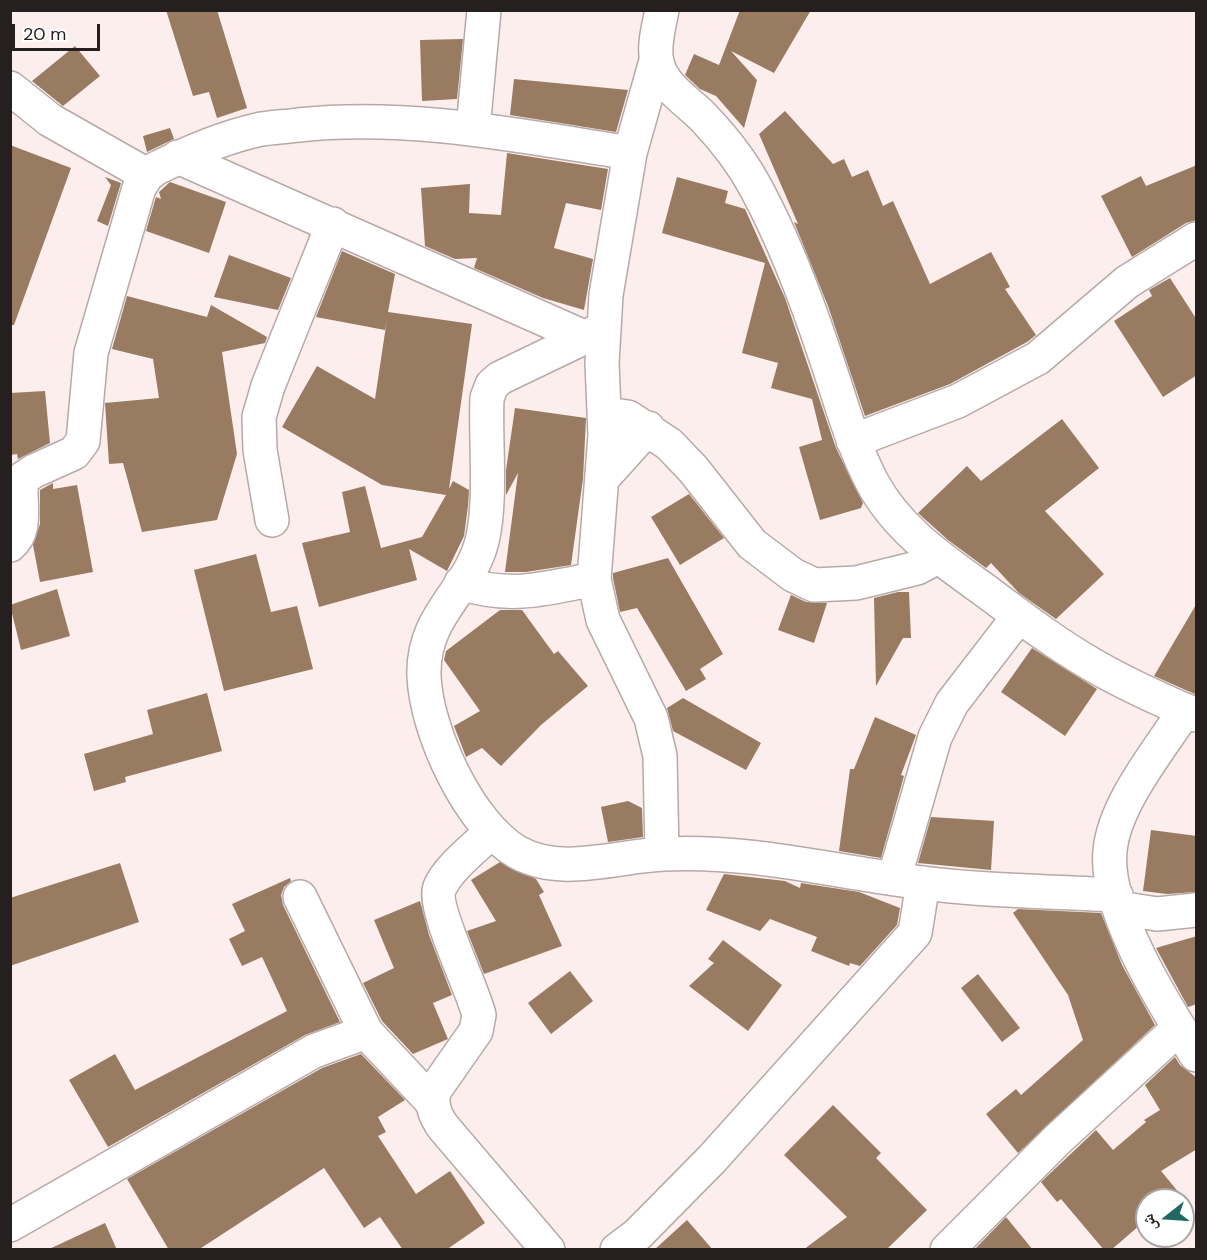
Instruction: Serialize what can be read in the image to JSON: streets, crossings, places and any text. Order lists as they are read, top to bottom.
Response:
{
  "scale_bar": "20 m",
  "north": "left"
}
